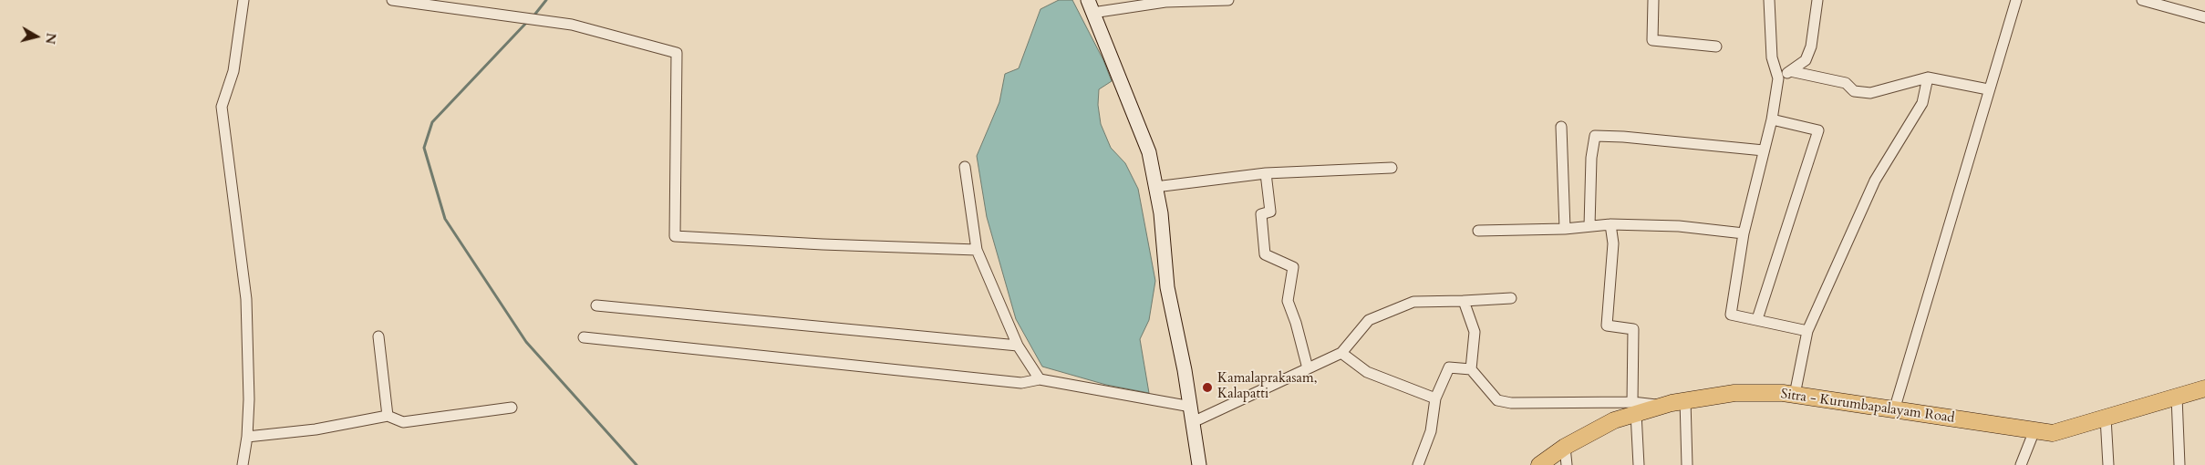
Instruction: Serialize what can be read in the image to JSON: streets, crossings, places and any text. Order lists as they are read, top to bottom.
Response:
{
  "streets": {
    "main road": ["Sitra - Kurumbapalayam Road"]
  },
  "places": ["Kamalaprakasam, Kalapatti"],
  "north": "right"
}
